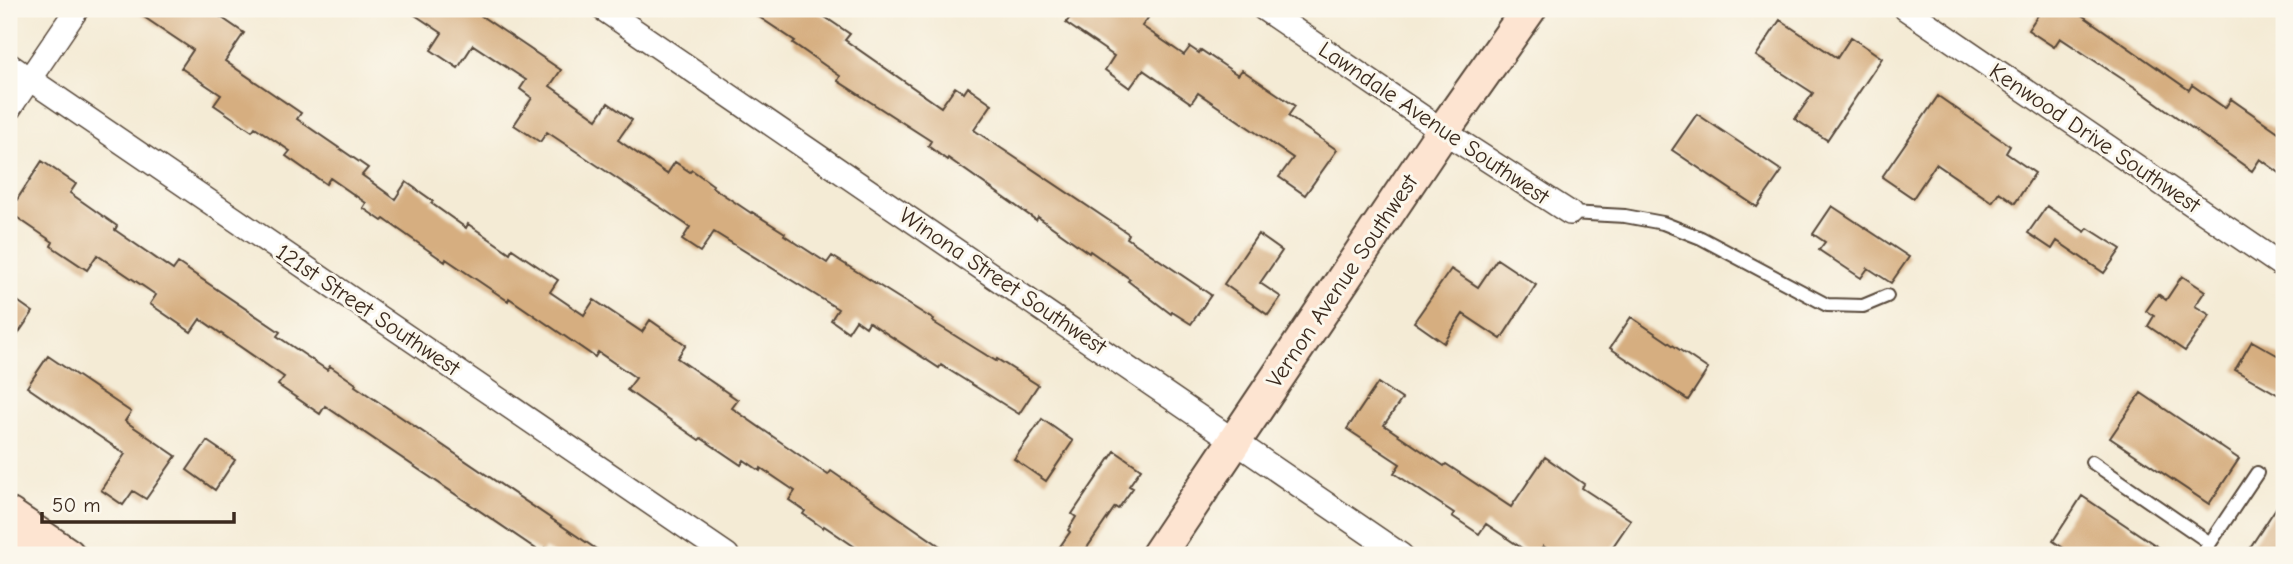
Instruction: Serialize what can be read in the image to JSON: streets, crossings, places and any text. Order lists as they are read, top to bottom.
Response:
{
  "streets": {
    "street": [
      "Lawndale Avenue Southwest",
      "Kenwood Drive Southwest",
      "Winona Street Southwest",
      "Vernon Avenue Southwest",
      "121st Street Southwest"
    ]
  },
  "crossings": [
    ["Lawndale Avenue Southwest", "Vernon Avenue Southwest"],
    ["Winona Street Southwest", "Vernon Avenue Southwest"]
  ],
  "scale_bar": "50 m"
}
